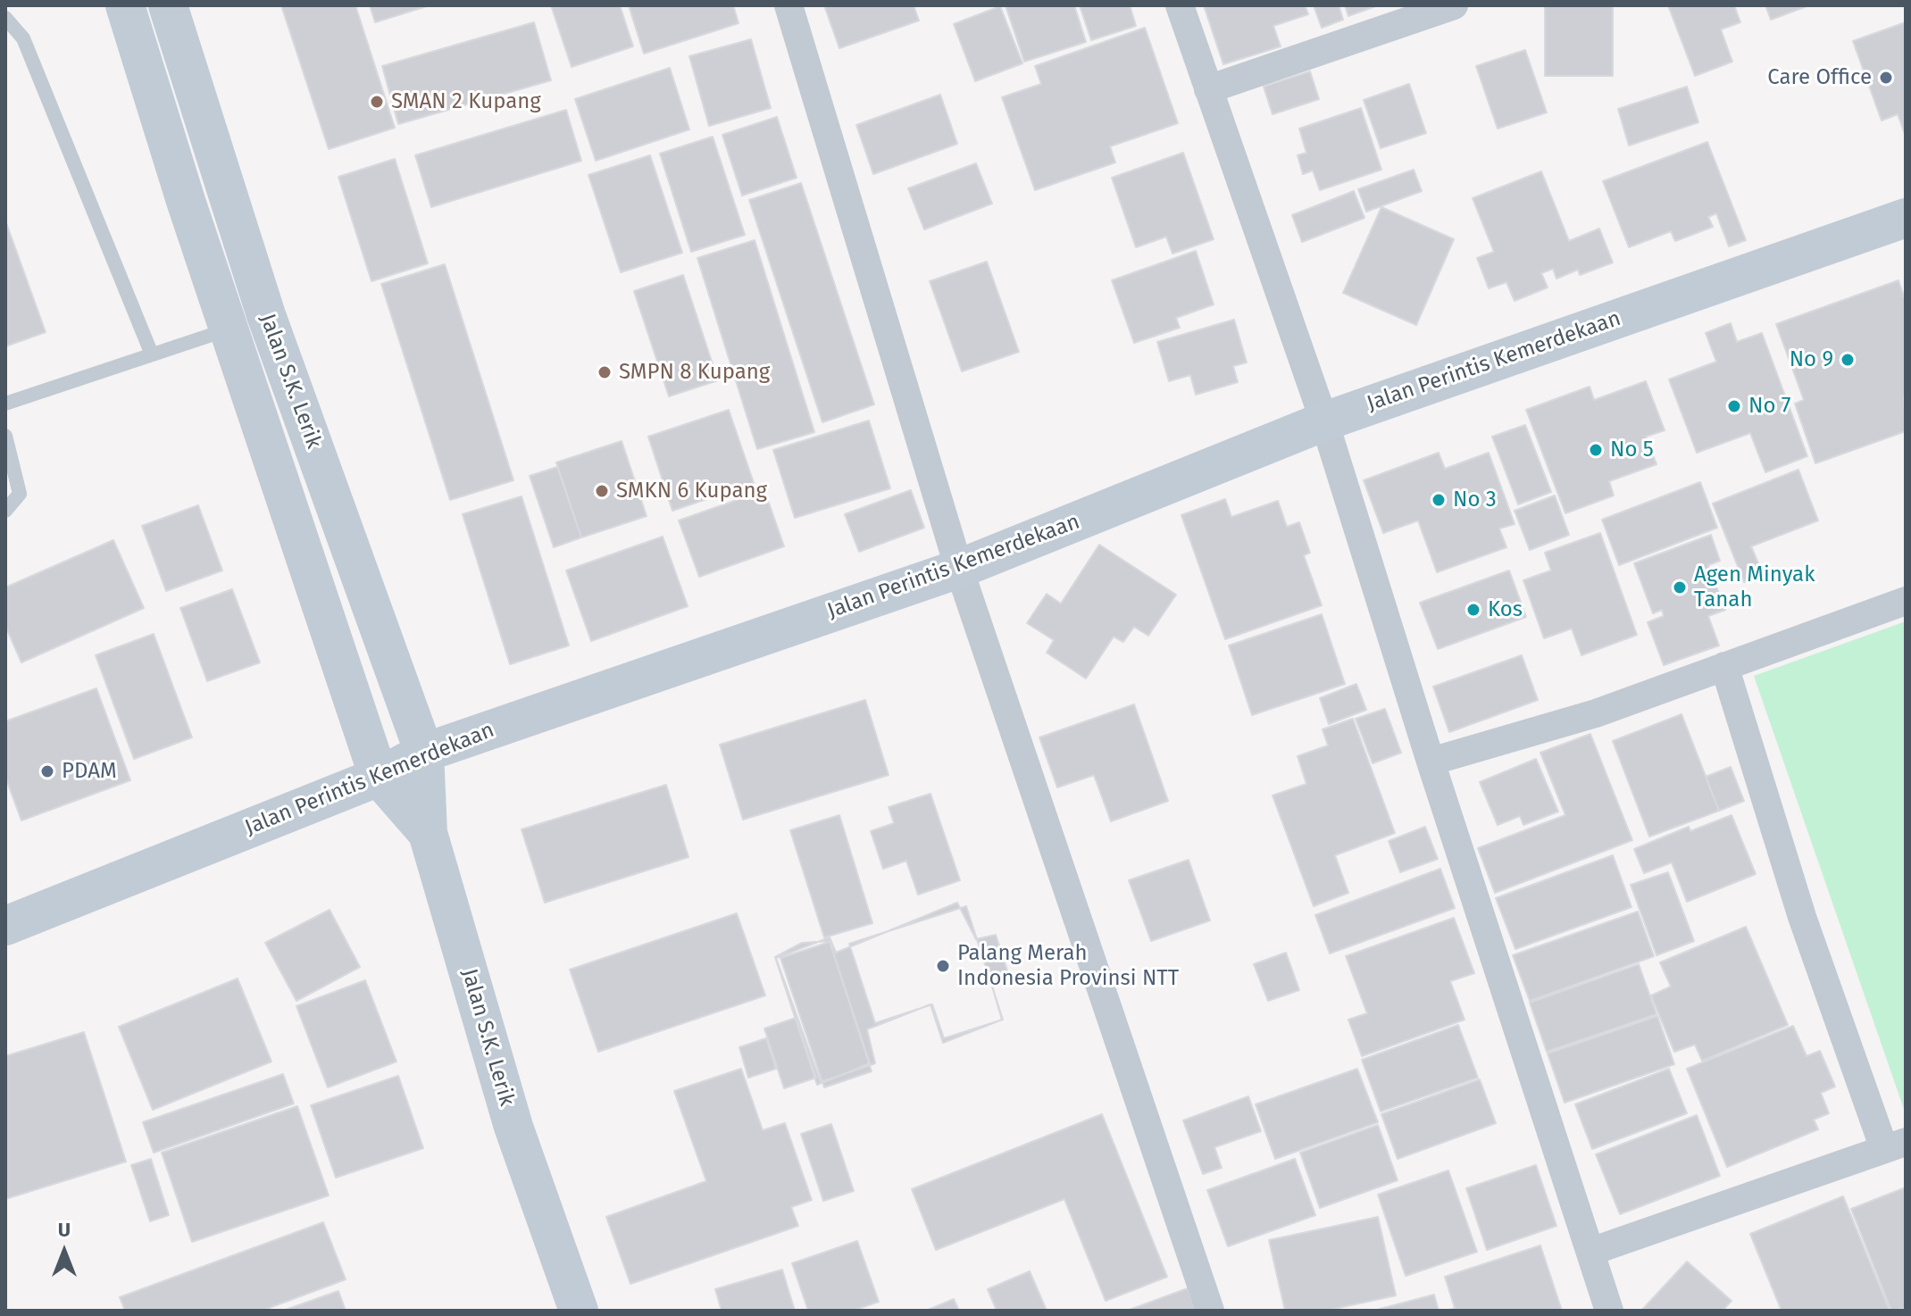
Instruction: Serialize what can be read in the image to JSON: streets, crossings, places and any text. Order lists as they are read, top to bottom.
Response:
{
  "streets": {
    "main road": ["Jalan Perintis Kemerdekaan", "Jalan S.K. Lerik"]
  },
  "crossings": [
    ["Jalan Perintis Kemerdekaan", "Jalan S.K. Lerik"]
  ],
  "places": [
    "Care Office",
    "SMAN 2 Kupang",
    "No 9",
    "SMPN 8 Kupang",
    "No 7",
    "No 5",
    "SMKN 6 Kupang",
    "No 3",
    "Agen Minyak Tanah",
    "Kos",
    "PDAM",
    "Palang Merah Indonesia Provinsi NTT"
  ],
  "north": "top"
}
